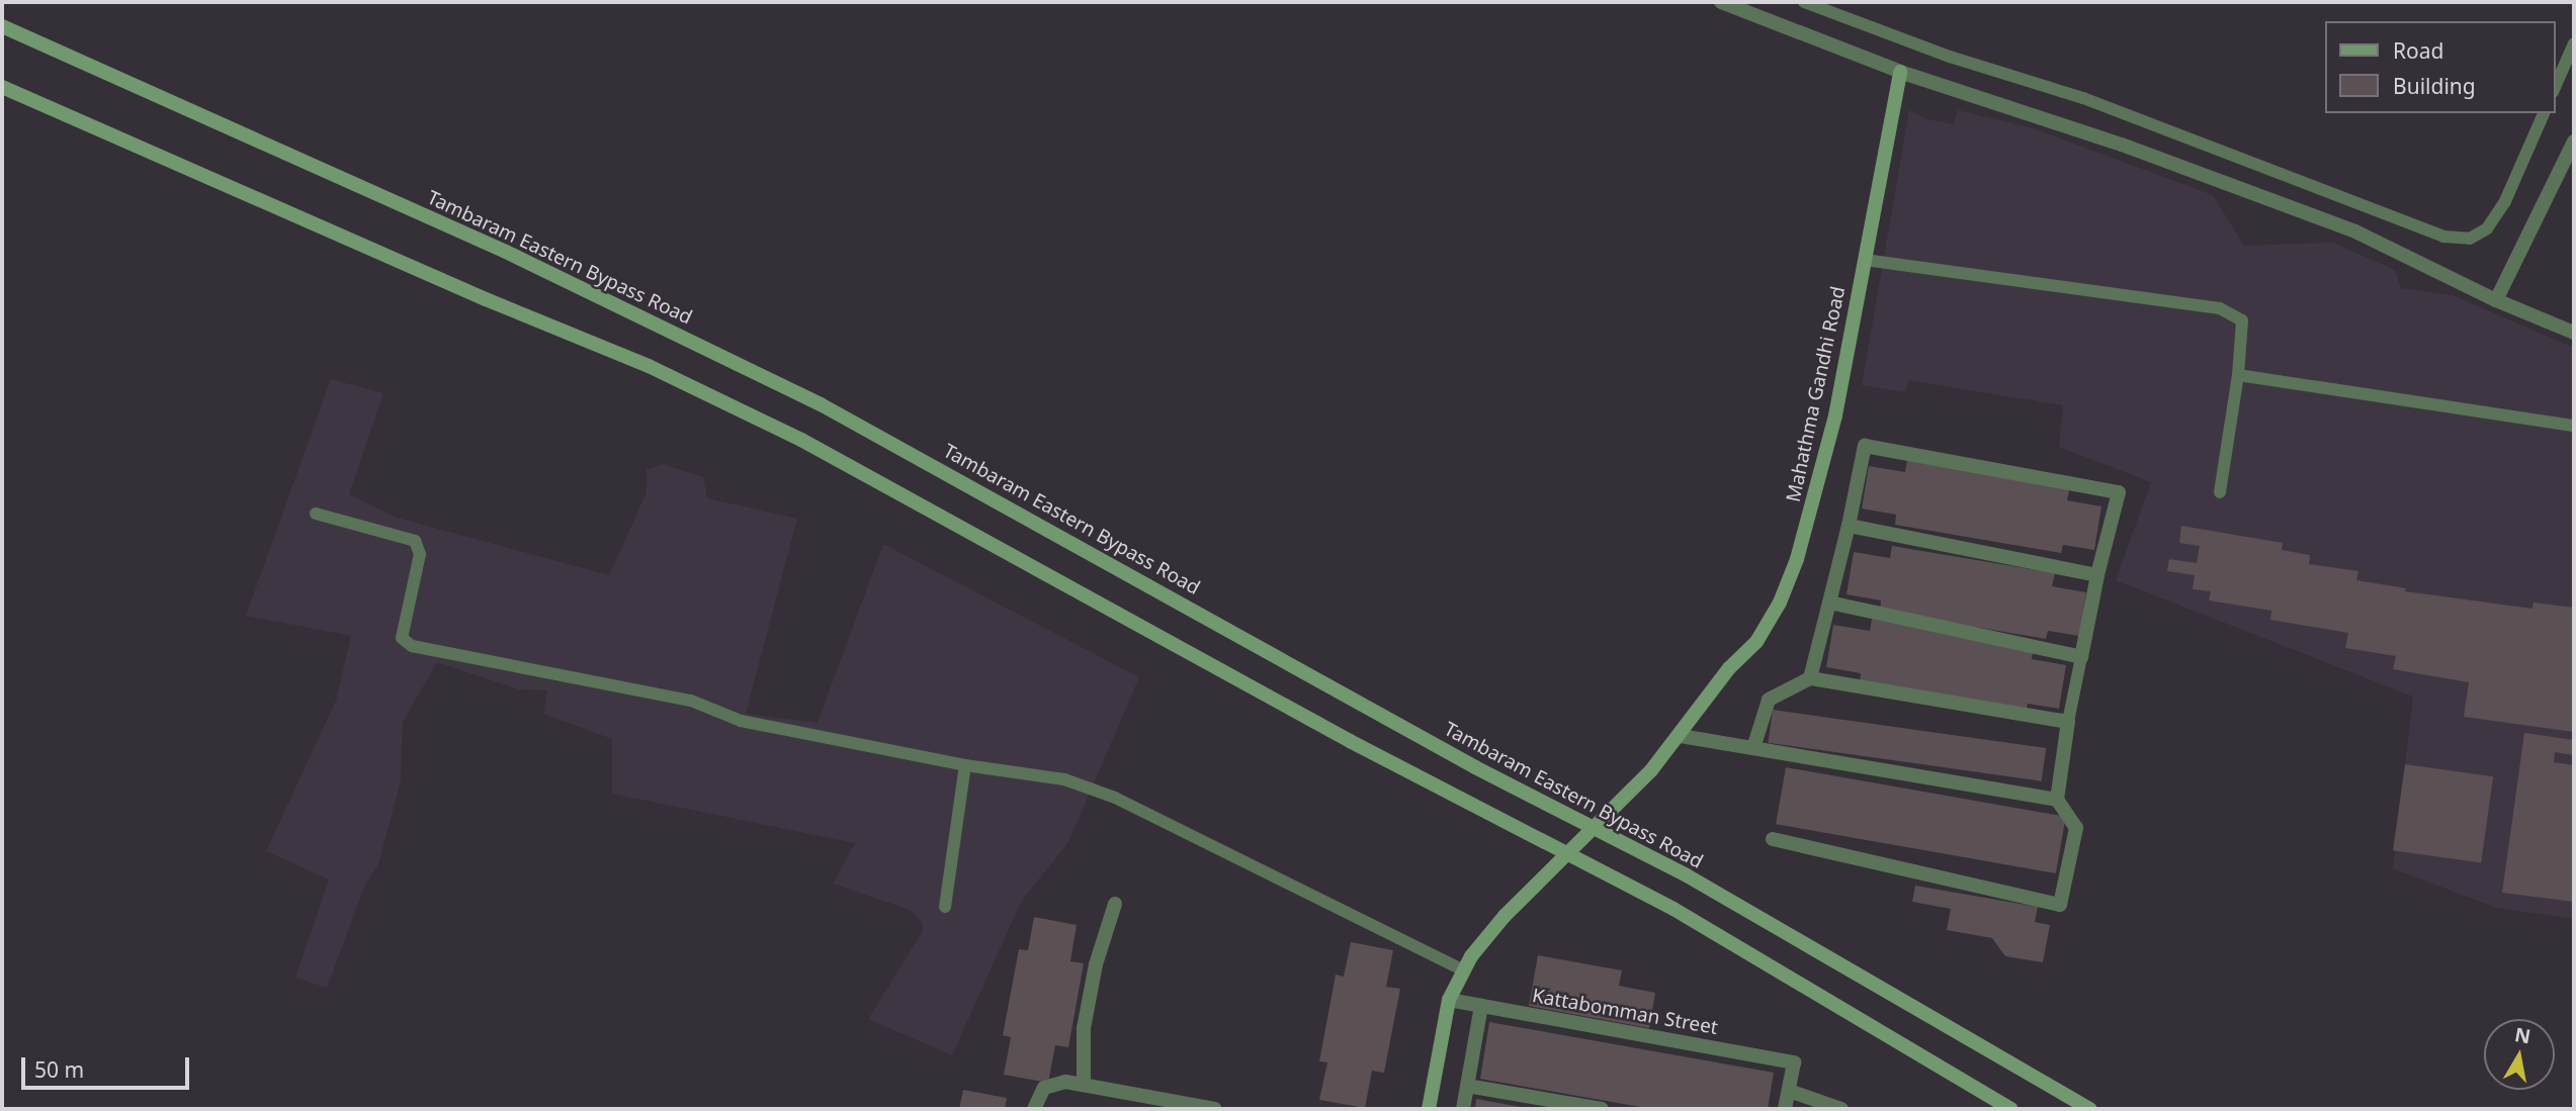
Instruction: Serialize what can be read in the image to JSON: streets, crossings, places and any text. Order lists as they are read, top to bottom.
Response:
{
  "streets": {
    "main road": ["Tambaram Eastern Bypass Road", "Mahathma Gandhi Road"],
    "street": ["Kattabomman Street"]
  },
  "crossings": [
    ["Tambaram Eastern Bypass Road", "Mahathma Gandhi Road"],
    ["Mahathma Gandhi Road", "Kattabomman Street"]
  ],
  "legend": ["Road", "Building"],
  "scale_bar": "50 m",
  "north": "top"
}
